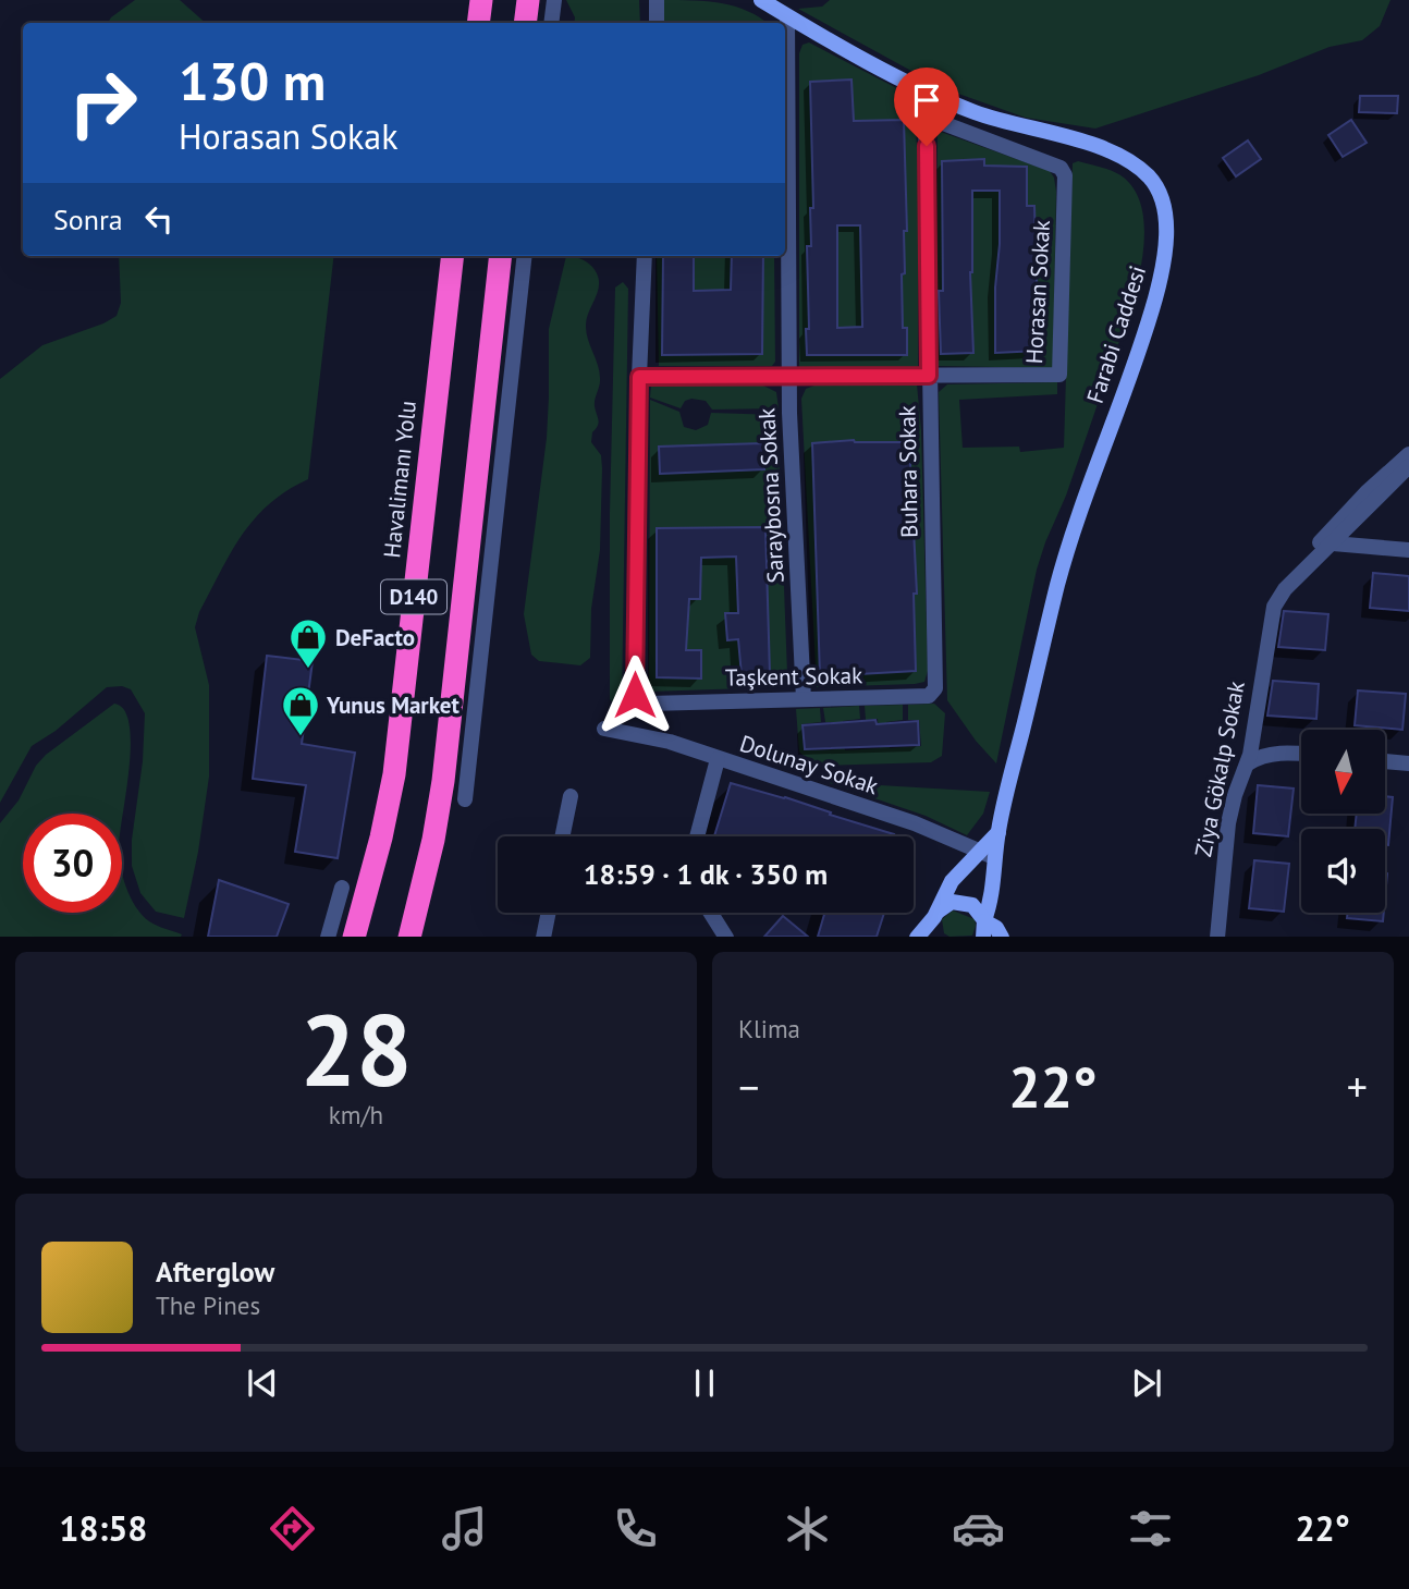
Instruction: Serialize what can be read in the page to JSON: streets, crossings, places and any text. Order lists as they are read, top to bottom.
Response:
{
  "streets": {
    "highway": ["Havalimanı Yolu", "D140"],
    "street": [
      "Horasan Sokak",
      "Farabi Caddesi",
      "Buhara Sokak",
      "Saraybosna Sokak",
      "Taşkent Sokak",
      "Dolunay Sokak",
      "Ziya Gökalp Sokak"
    ]
  },
  "crossings": [
    ["Horasan Sokak", "Buhara Sokak"],
    ["Horasan Sokak", "Saraybosna Sokak"],
    ["Horasan Sokak", "Taşkent Sokak"],
    ["Farabi Caddesi", "Saraybosna Sokak"],
    ["Farabi Caddesi", "Dolunay Sokak"],
    ["Buhara Sokak", "Taşkent Sokak"],
    ["Saraybosna Sokak", "Taşkent Sokak"]
  ],
  "places": {
    "shop": ["DeFacto", "Yunus Market"]
  },
  "north": "bottom",
  "page": {
    "turn": ["130 m", "Horasan Sokak"],
    "then": "Sonra",
    "limit": "30",
    "trip": "18:59 · 1 dk · 350 m",
    "tile": [
      ["28", "km/h"],
      "Klima"
    ],
    "heat": ["−", "22°", "+"],
    "song": ["Afterglow", "The Pines"],
    "tabs": ["18:58", "22°"]
  }
}
